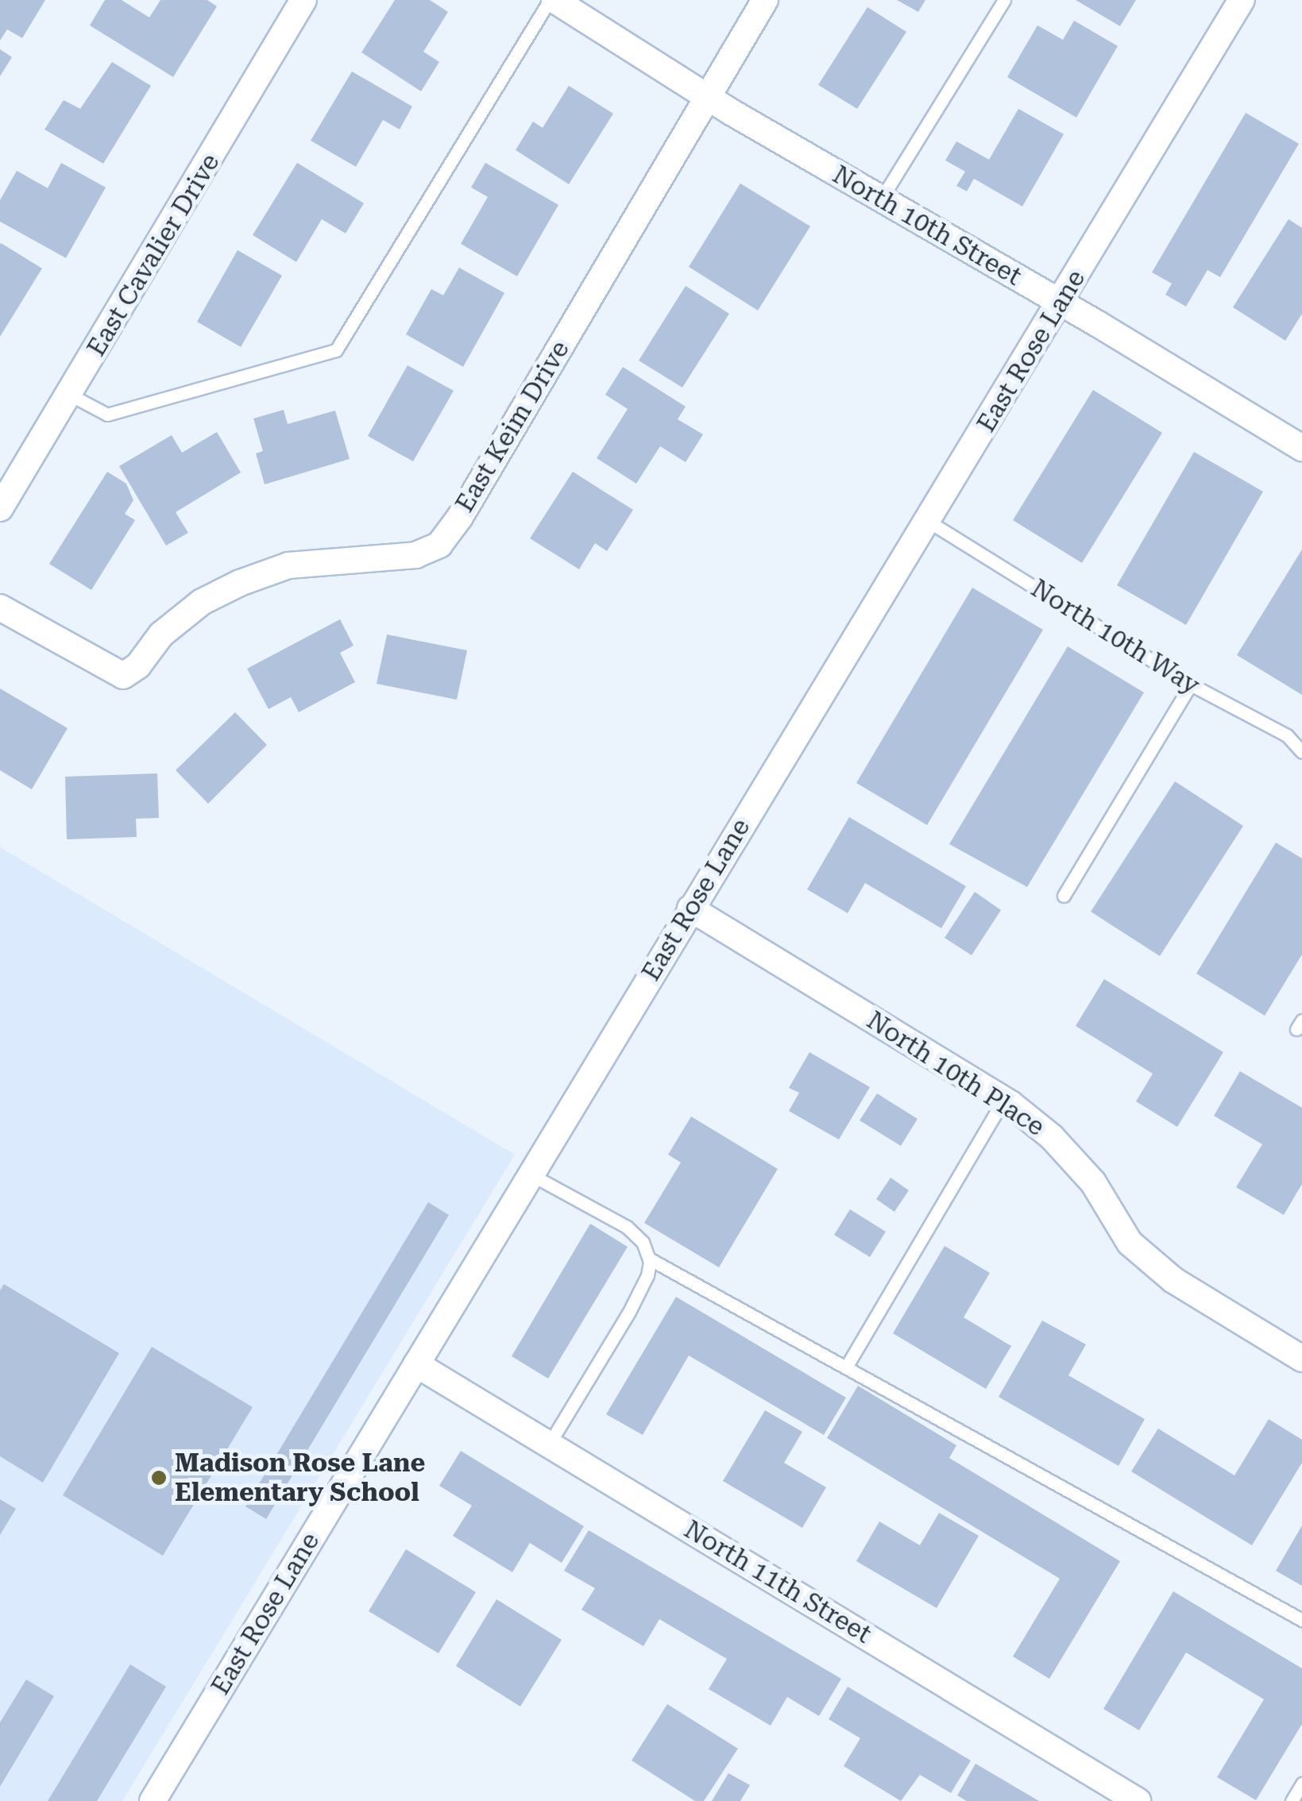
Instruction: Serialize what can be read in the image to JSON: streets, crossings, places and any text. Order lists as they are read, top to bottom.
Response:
{
  "streets": {
    "street": [
      "North 10th Street",
      "East Cavalier Drive",
      "East Rose Lane",
      "East Keim Drive",
      "North 10th Place",
      "North 11th Street"
    ],
    "lane": ["North 10th Way"]
  },
  "crossings": [
    ["North 10th Street", "East Rose Lane"],
    ["North 10th Street", "East Keim Drive"],
    ["East Rose Lane", "North 10th Way"],
    ["East Rose Lane", "North 10th Place"],
    ["East Rose Lane", "North 11th Street"]
  ],
  "places": ["Madison Rose Lane Elementary School"]
}
